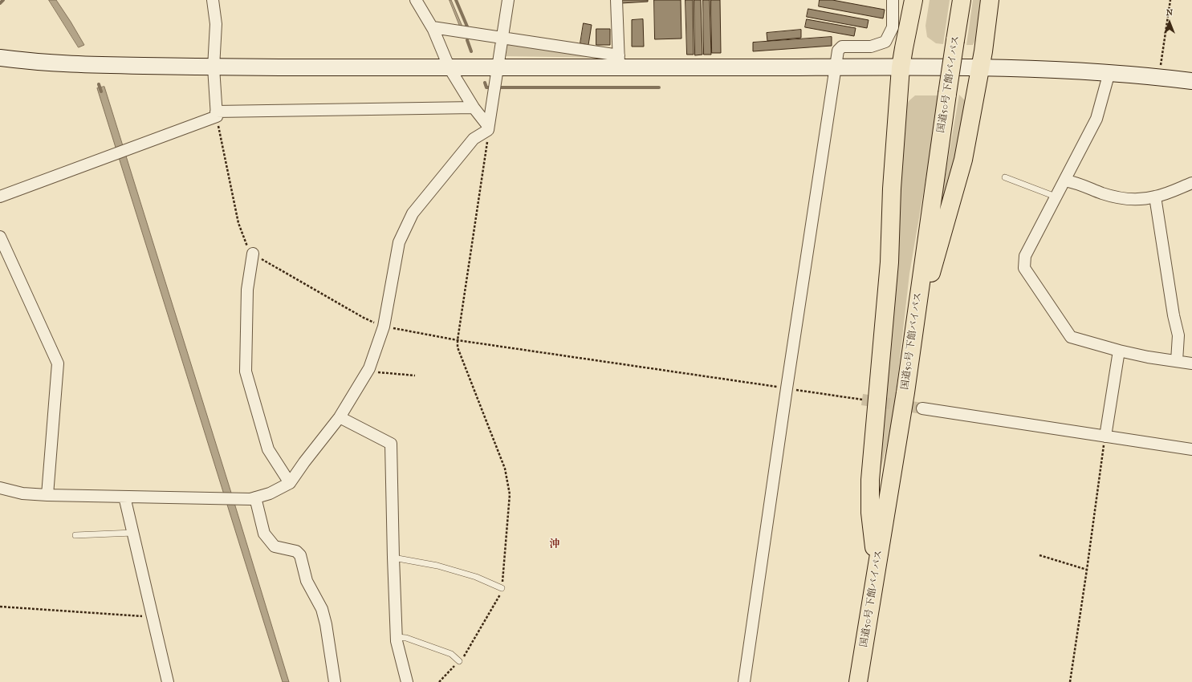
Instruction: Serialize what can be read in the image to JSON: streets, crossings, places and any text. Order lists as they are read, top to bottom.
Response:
{
  "streets": {
    "highway": ["国道50号 下館バイパス"]
  },
  "districts": ["沖"],
  "north": "top"
}
